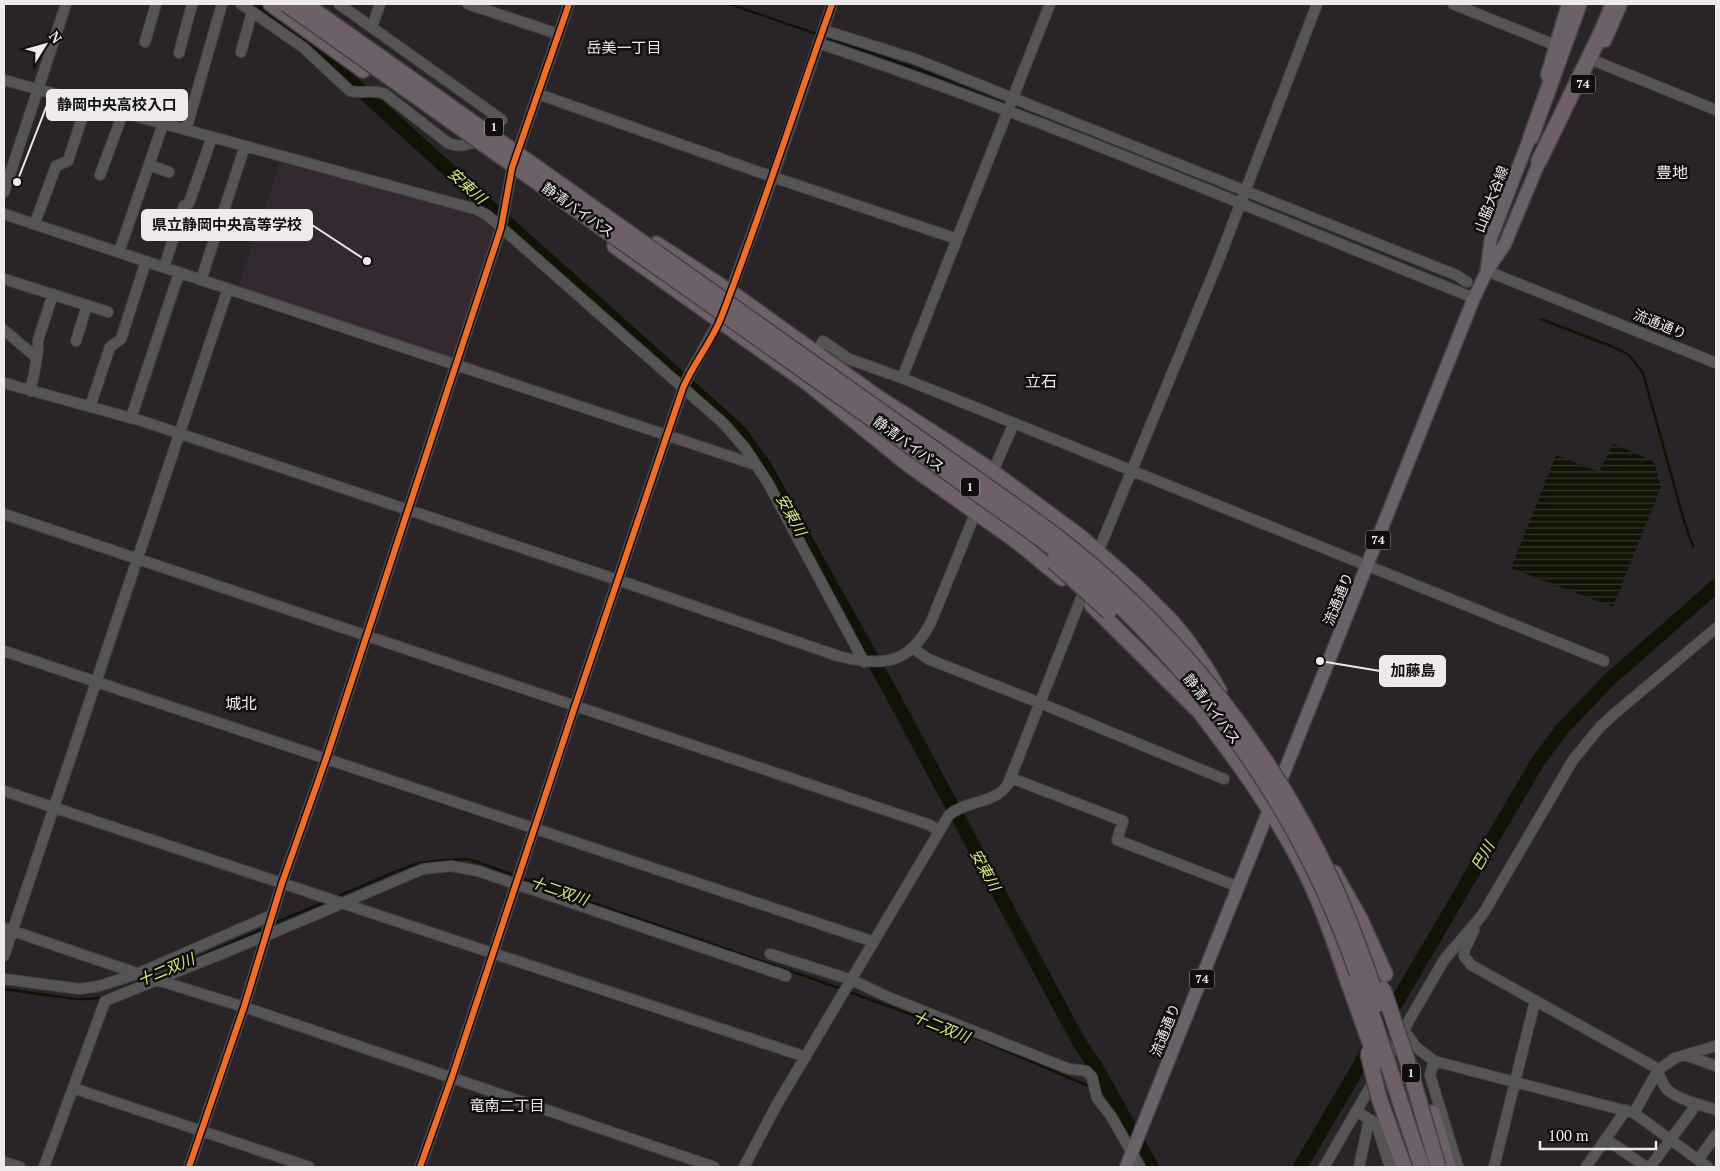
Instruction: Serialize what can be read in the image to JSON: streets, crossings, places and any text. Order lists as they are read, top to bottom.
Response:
{
  "streets": {
    "highway": ["74", "1", "静清バイパス"],
    "main road": ["山脇大谷線", "流通通り"]
  },
  "crossings": [
    ["74", "山脇大谷線"],
    ["1", "静清バイパス"],
    ["1", "流通通り"],
    ["山脇大谷線", "流通通り"]
  ],
  "districts": [
    "岳美一丁目",
    "豊地",
    "立石",
    "城北",
    "竜南二丁目"
  ],
  "water": ["安東川", "巴川", "十二双川"],
  "places": ["静岡中央高校入口", "県立静岡中央高等学校", "加藤島"],
  "scale_bar": "100 m",
  "north": "top right"
}
